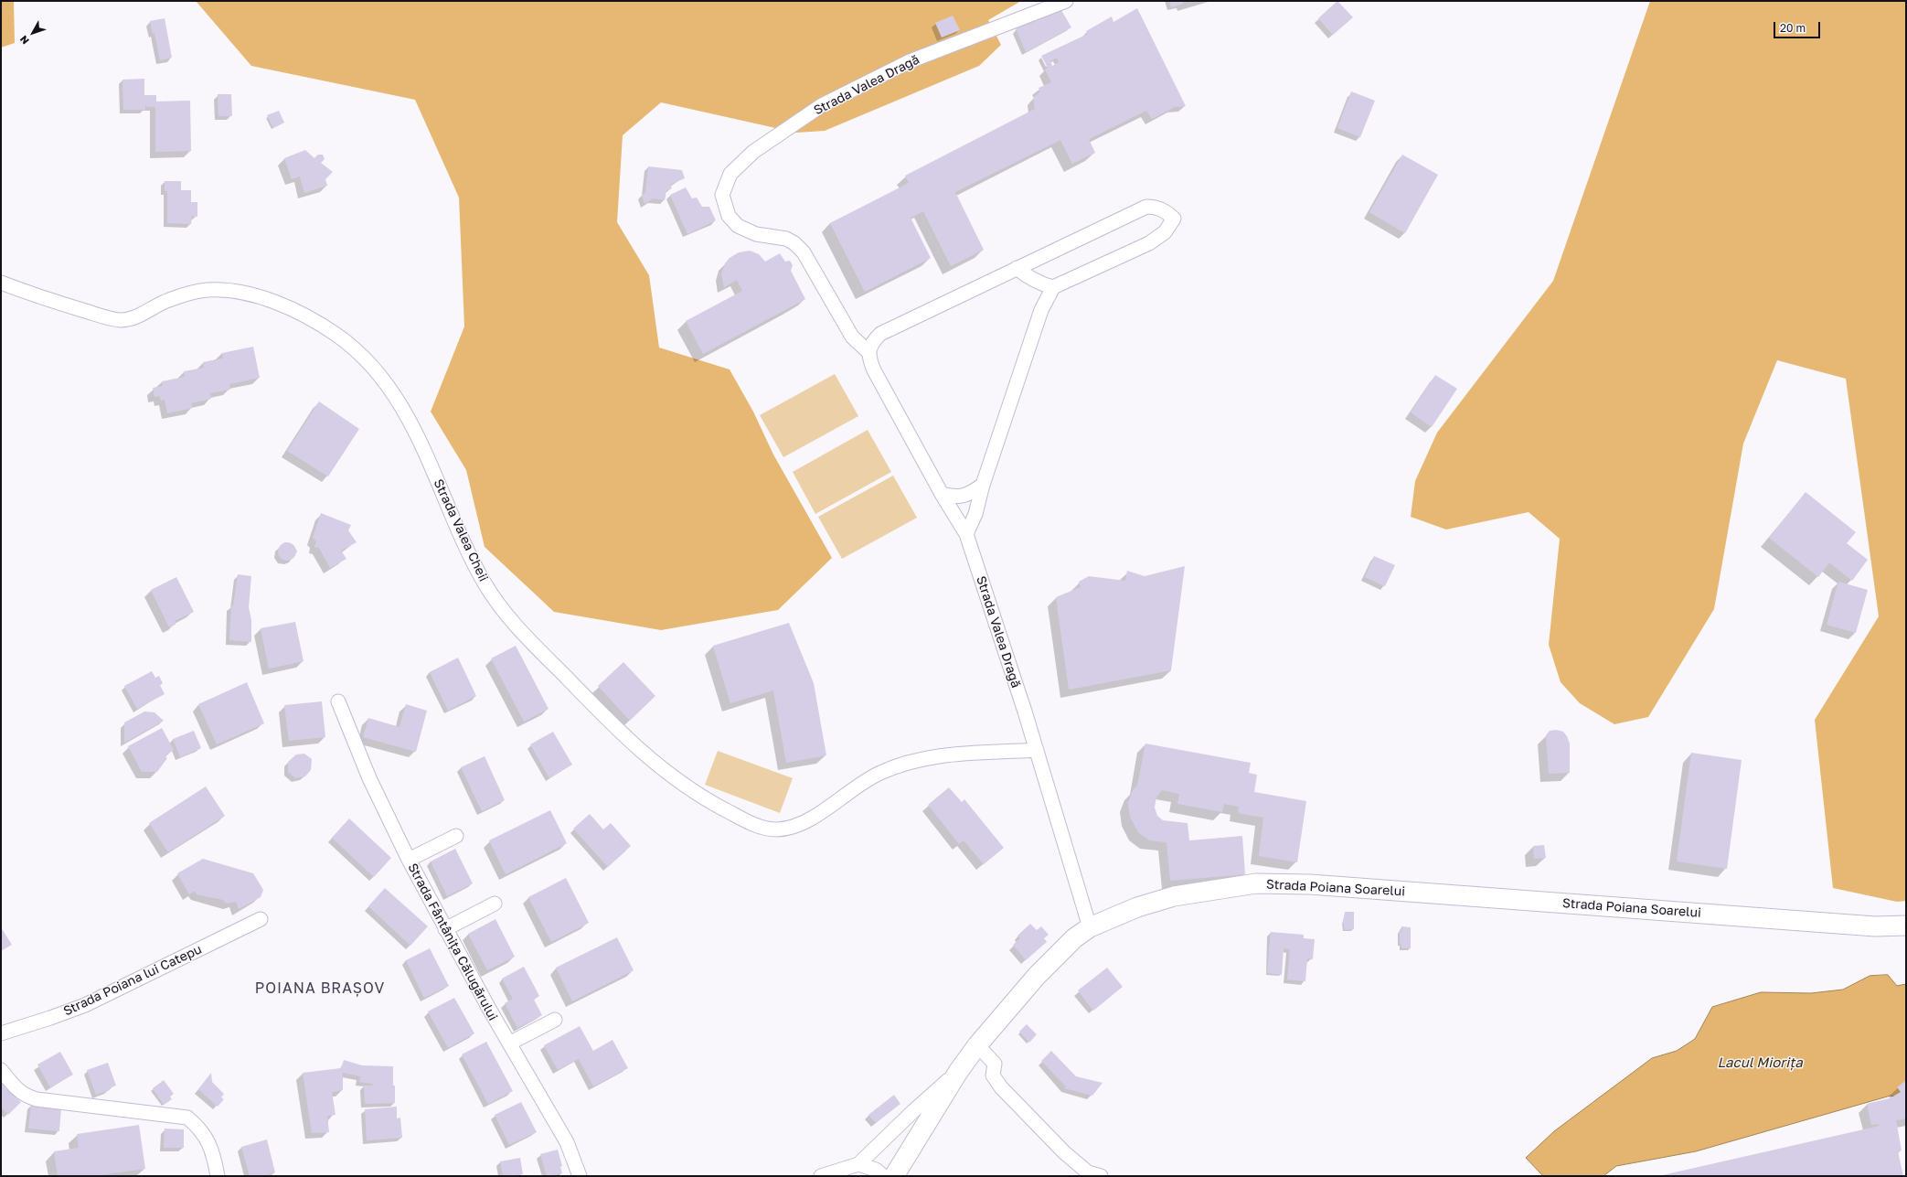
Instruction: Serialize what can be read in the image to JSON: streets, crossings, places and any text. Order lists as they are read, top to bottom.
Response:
{
  "streets": {
    "street": [
      "Strada Valea Dragă",
      "Strada Valea Cheii",
      "Strada Poiana Soarelui",
      "Strada Fântânița Călugărului",
      "Strada Poiana lui Catepu"
    ]
  },
  "crossings": [
    ["Strada Valea Dragă", "Strada Valea Cheii"],
    ["Strada Valea Dragă", "Strada Poiana Soarelui"]
  ],
  "districts": ["POIANA BRAȘOV"],
  "water": ["Lacul Miorița"],
  "scale_bar": "20 m",
  "north": "bottom left"
}
